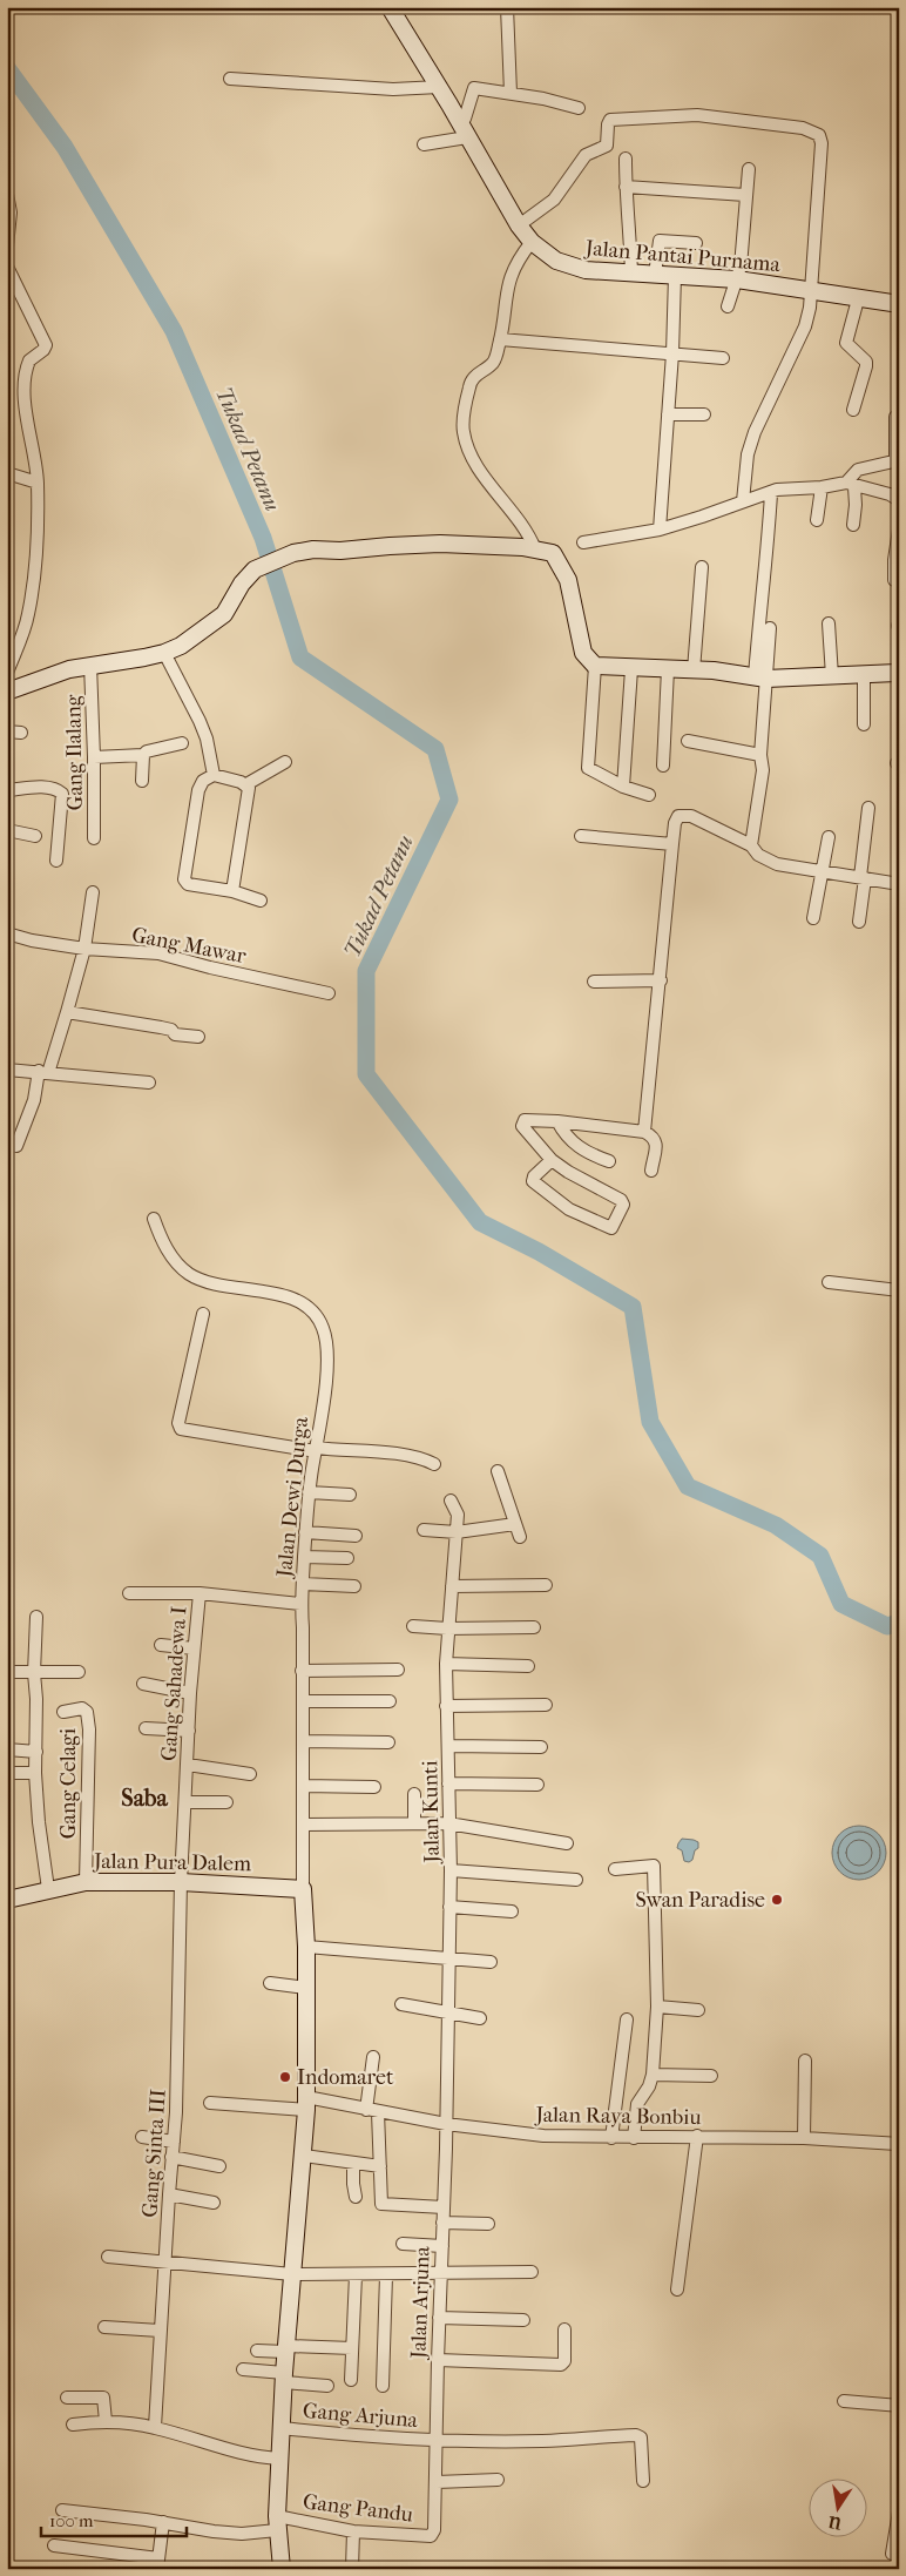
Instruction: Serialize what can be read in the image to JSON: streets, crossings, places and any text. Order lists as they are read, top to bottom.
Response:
{
  "streets": {
    "street": [
      "Jalan Pantai Purnama",
      "Gang Ilalang",
      "Gang Mawar",
      "Jalan Dewi Durga",
      "Gang Sahadewa I",
      "Gang Celagi",
      "Jalan Kunti",
      "Jalan Pura Dalem",
      "Jalan Raya Bonbiu",
      "Gang Sinta III",
      "Jalan Arjuna",
      "Gang Arjuna",
      "Gang Pandu"
    ]
  },
  "crossings": [
    ["Jalan Dewi Durga", "Jalan Pura Dalem"],
    ["Gang Sahadewa I", "Jalan Pura Dalem"],
    ["Gang Sahadewa I", "Gang Sinta III"],
    ["Gang Celagi", "Jalan Pura Dalem"],
    ["Jalan Kunti", "Jalan Raya Bonbiu"],
    ["Jalan Kunti", "Jalan Arjuna"],
    ["Jalan Pura Dalem", "Gang Sinta III"],
    ["Jalan Raya Bonbiu", "Jalan Arjuna"],
    ["Jalan Arjuna", "Gang Arjuna"],
    ["Jalan Arjuna", "Gang Pandu"]
  ],
  "districts": ["Saba"],
  "water": ["Tukad Petanu"],
  "places": ["Swan Paradise", "Indomaret"],
  "scale_bar": "100 m",
  "north": "bottom"
}
